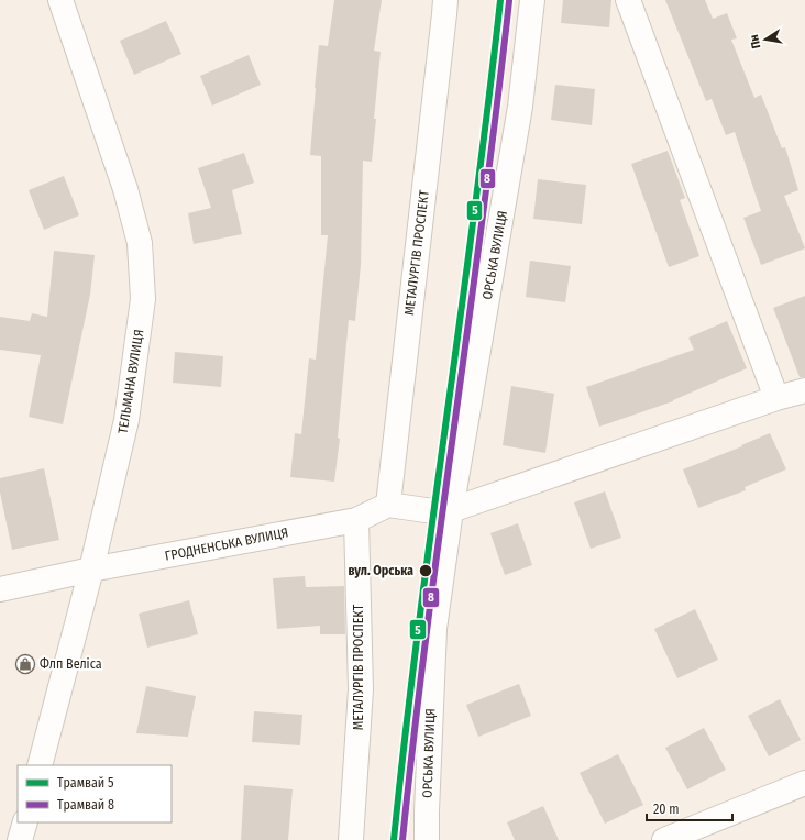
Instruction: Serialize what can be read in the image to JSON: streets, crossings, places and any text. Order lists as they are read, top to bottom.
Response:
{
  "streets": {
    "street": [
      "МЕТАЛУРГІВ ПРОСПЕКТ",
      "ОРСЬКА ВУЛИЦЯ",
      "ТЕЛЬМАНА ВУЛИЦЯ",
      "ГРОДНЕНСЬКА ВУЛИЦЯ"
    ]
  },
  "crossings": [
    ["МЕТАЛУРГІВ ПРОСПЕКТ", "ГРОДНЕНСЬКА ВУЛИЦЯ"],
    ["ТЕЛЬМАНА ВУЛИЦЯ", "ГРОДНЕНСЬКА ВУЛИЦЯ"]
  ],
  "places": {
    "other": ["вул. Орська"],
    "shop": ["Флп Веліса"]
  },
  "lines": ["tram line 5", "tram line 8"],
  "legend": ["Трамвай 5", "Трамвай 8"],
  "scale_bar": "20 m",
  "north": "left"
}
